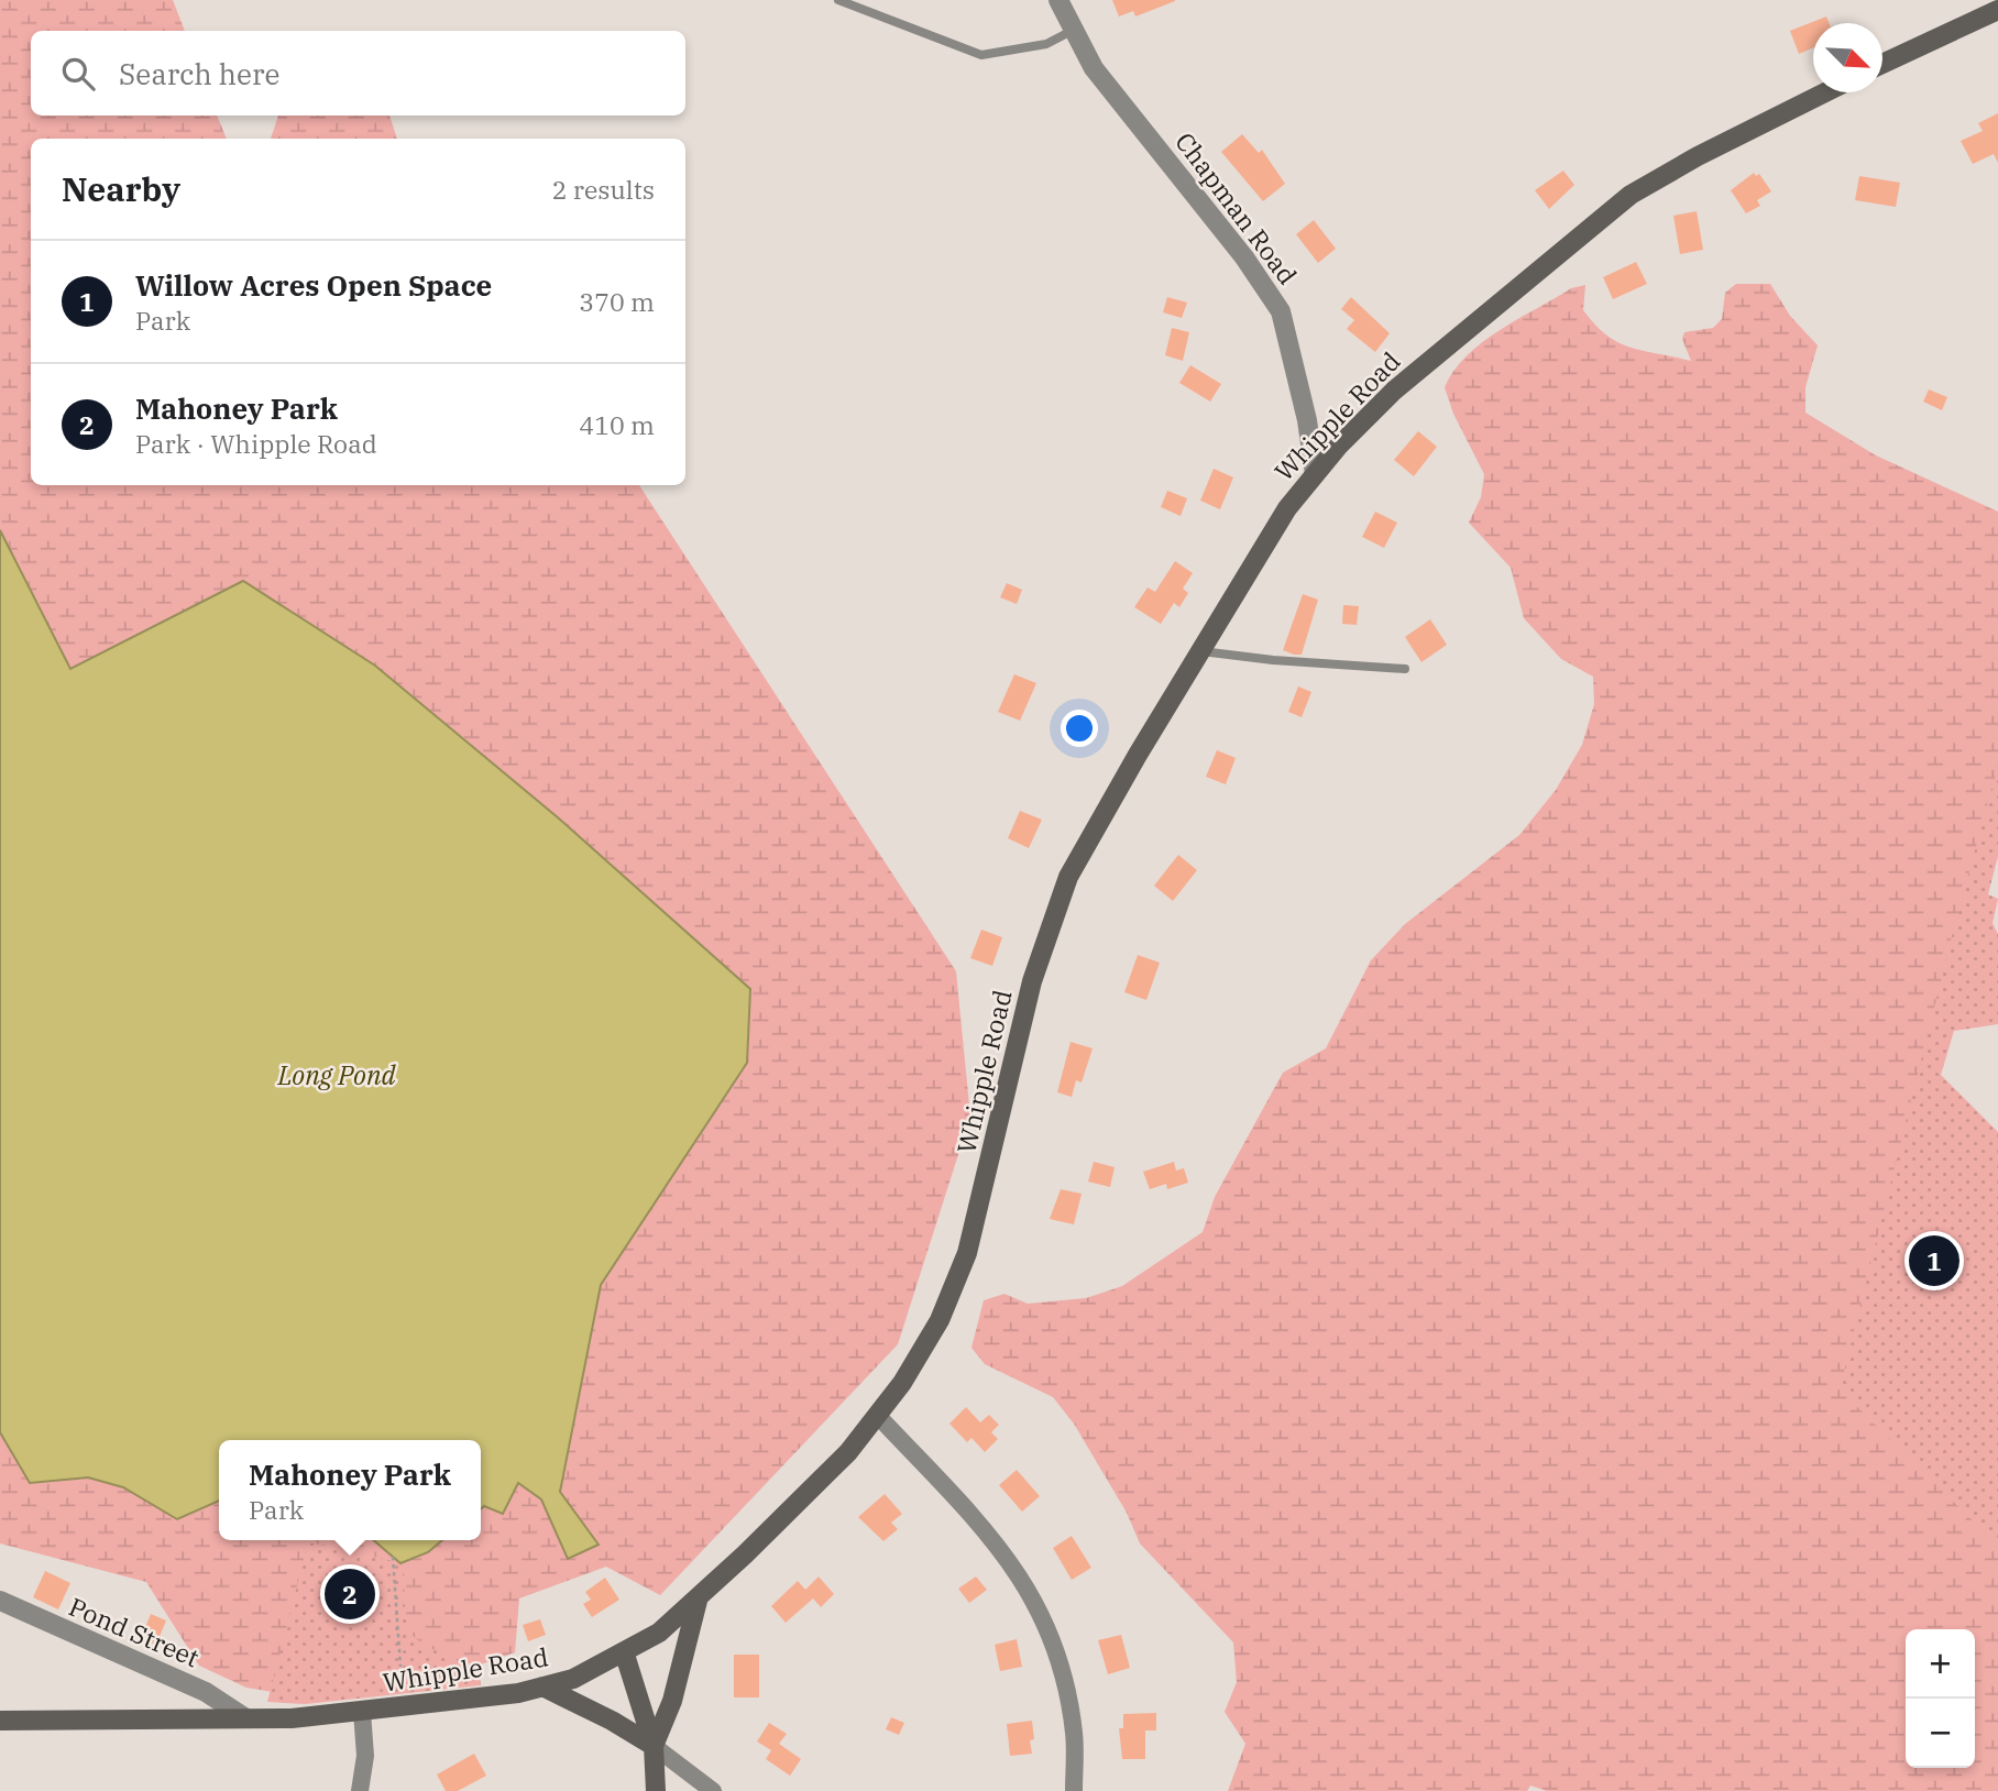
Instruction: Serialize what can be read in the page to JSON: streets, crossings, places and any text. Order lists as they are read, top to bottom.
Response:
{
  "streets": {
    "main road": ["Whipple Road"],
    "street": ["Chapman Road", "Pond Street"]
  },
  "crossings": [
    ["Chapman Road", "Whipple Road"],
    ["Whipple Road", "Pond Street"]
  ],
  "water": ["Long Pond"],
  "north": "bottom right",
  "page": {
    "search": "Search here",
    "heading": ["Nearby", "2 results"],
    "list": [
      {
        "mark": "1",
        "name": "Willow Acres Open Space",
        "note": "Park",
        "value": "370 m"
      },
      {
        "mark": "2",
        "name": "Mahoney Park",
        "note": "Park · Whipple Road",
        "value": "410 m"
      }
    ],
    "pins": ["1", "2"],
    "popup": ["Mahoney Park", "Park"],
    "map_buttons": ["+", "−"]
  }
}
